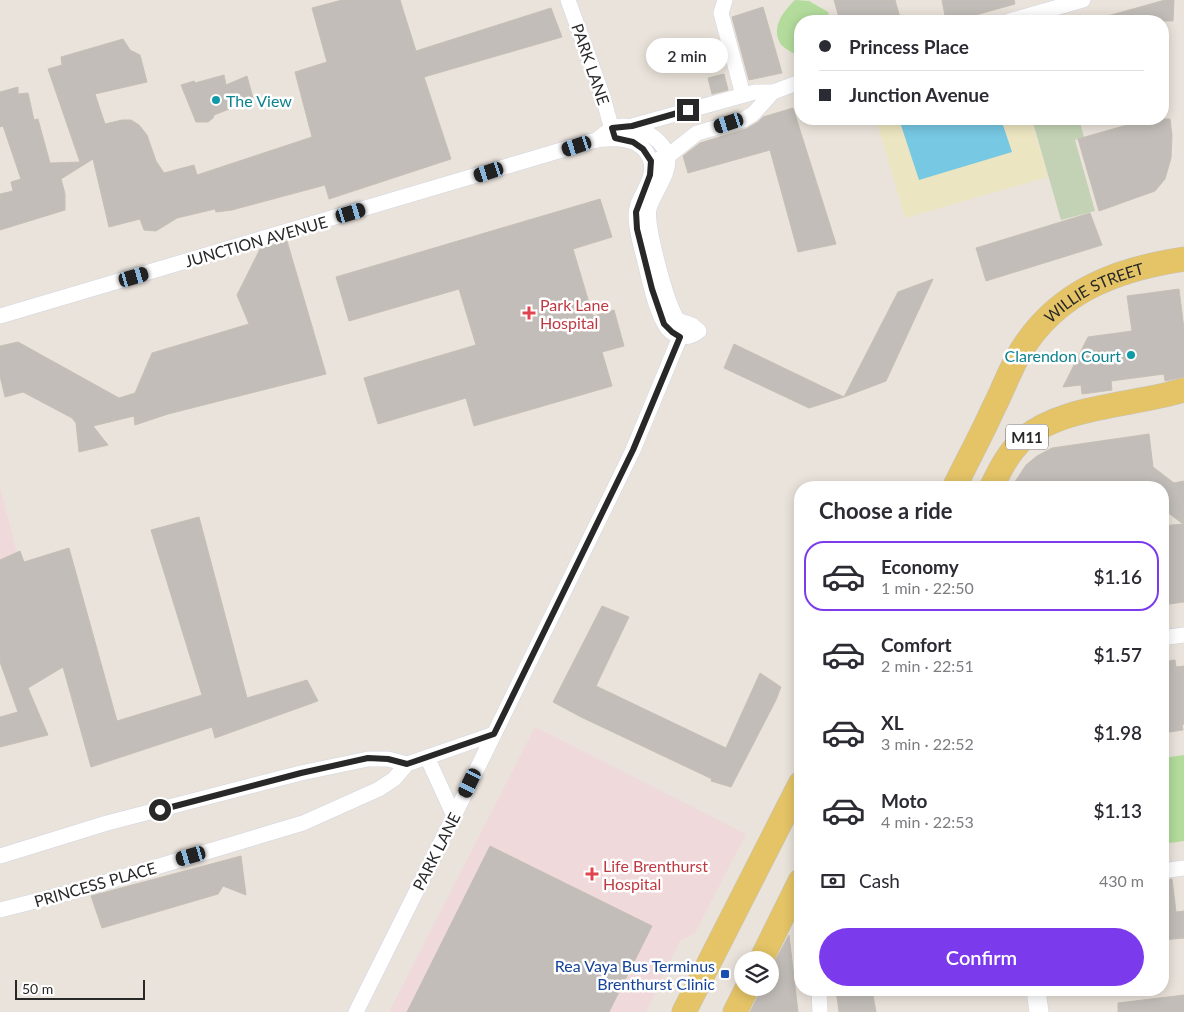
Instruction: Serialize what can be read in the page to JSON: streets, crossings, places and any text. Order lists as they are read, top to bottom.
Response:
{
  "streets": {
    "main road": ["WILLIE STREET", "M11"],
    "street": ["PARK LANE", "JUNCTION AVENUE", "PRINCESS PLACE"]
  },
  "crossings": [
    ["PARK LANE", "JUNCTION AVENUE"],
    ["PARK LANE", "PRINCESS PLACE"]
  ],
  "places": {
    "other": ["The View", "Clarendon Court"],
    "health": ["Park Lane Hospital", "Life Brenthurst Hospital"],
    "transit": ["Rea Vaya Bus Terminus Brenthurst Clinic"]
  },
  "scale_bar": "50 m",
  "page": {
    "banner": ["Princess Place", "Junction Avenue"],
    "bubble": "2 min",
    "heading": "Choose a ride",
    "list": [
      {
        "name": "Economy",
        "note": "1 min · 22:50",
        "value": "$1.16"
      },
      {
        "name": "Comfort",
        "note": "2 min · 22:51",
        "value": "$1.57"
      },
      {
        "name": "XL",
        "note": "3 min · 22:52",
        "value": "$1.98"
      },
      {
        "name": "Moto",
        "note": "4 min · 22:53",
        "value": "$1.13"
      }
    ],
    "pay": ["Cash", "430 m"],
    "buttons": "Confirm",
    "scale": "50 m"
  }
}
